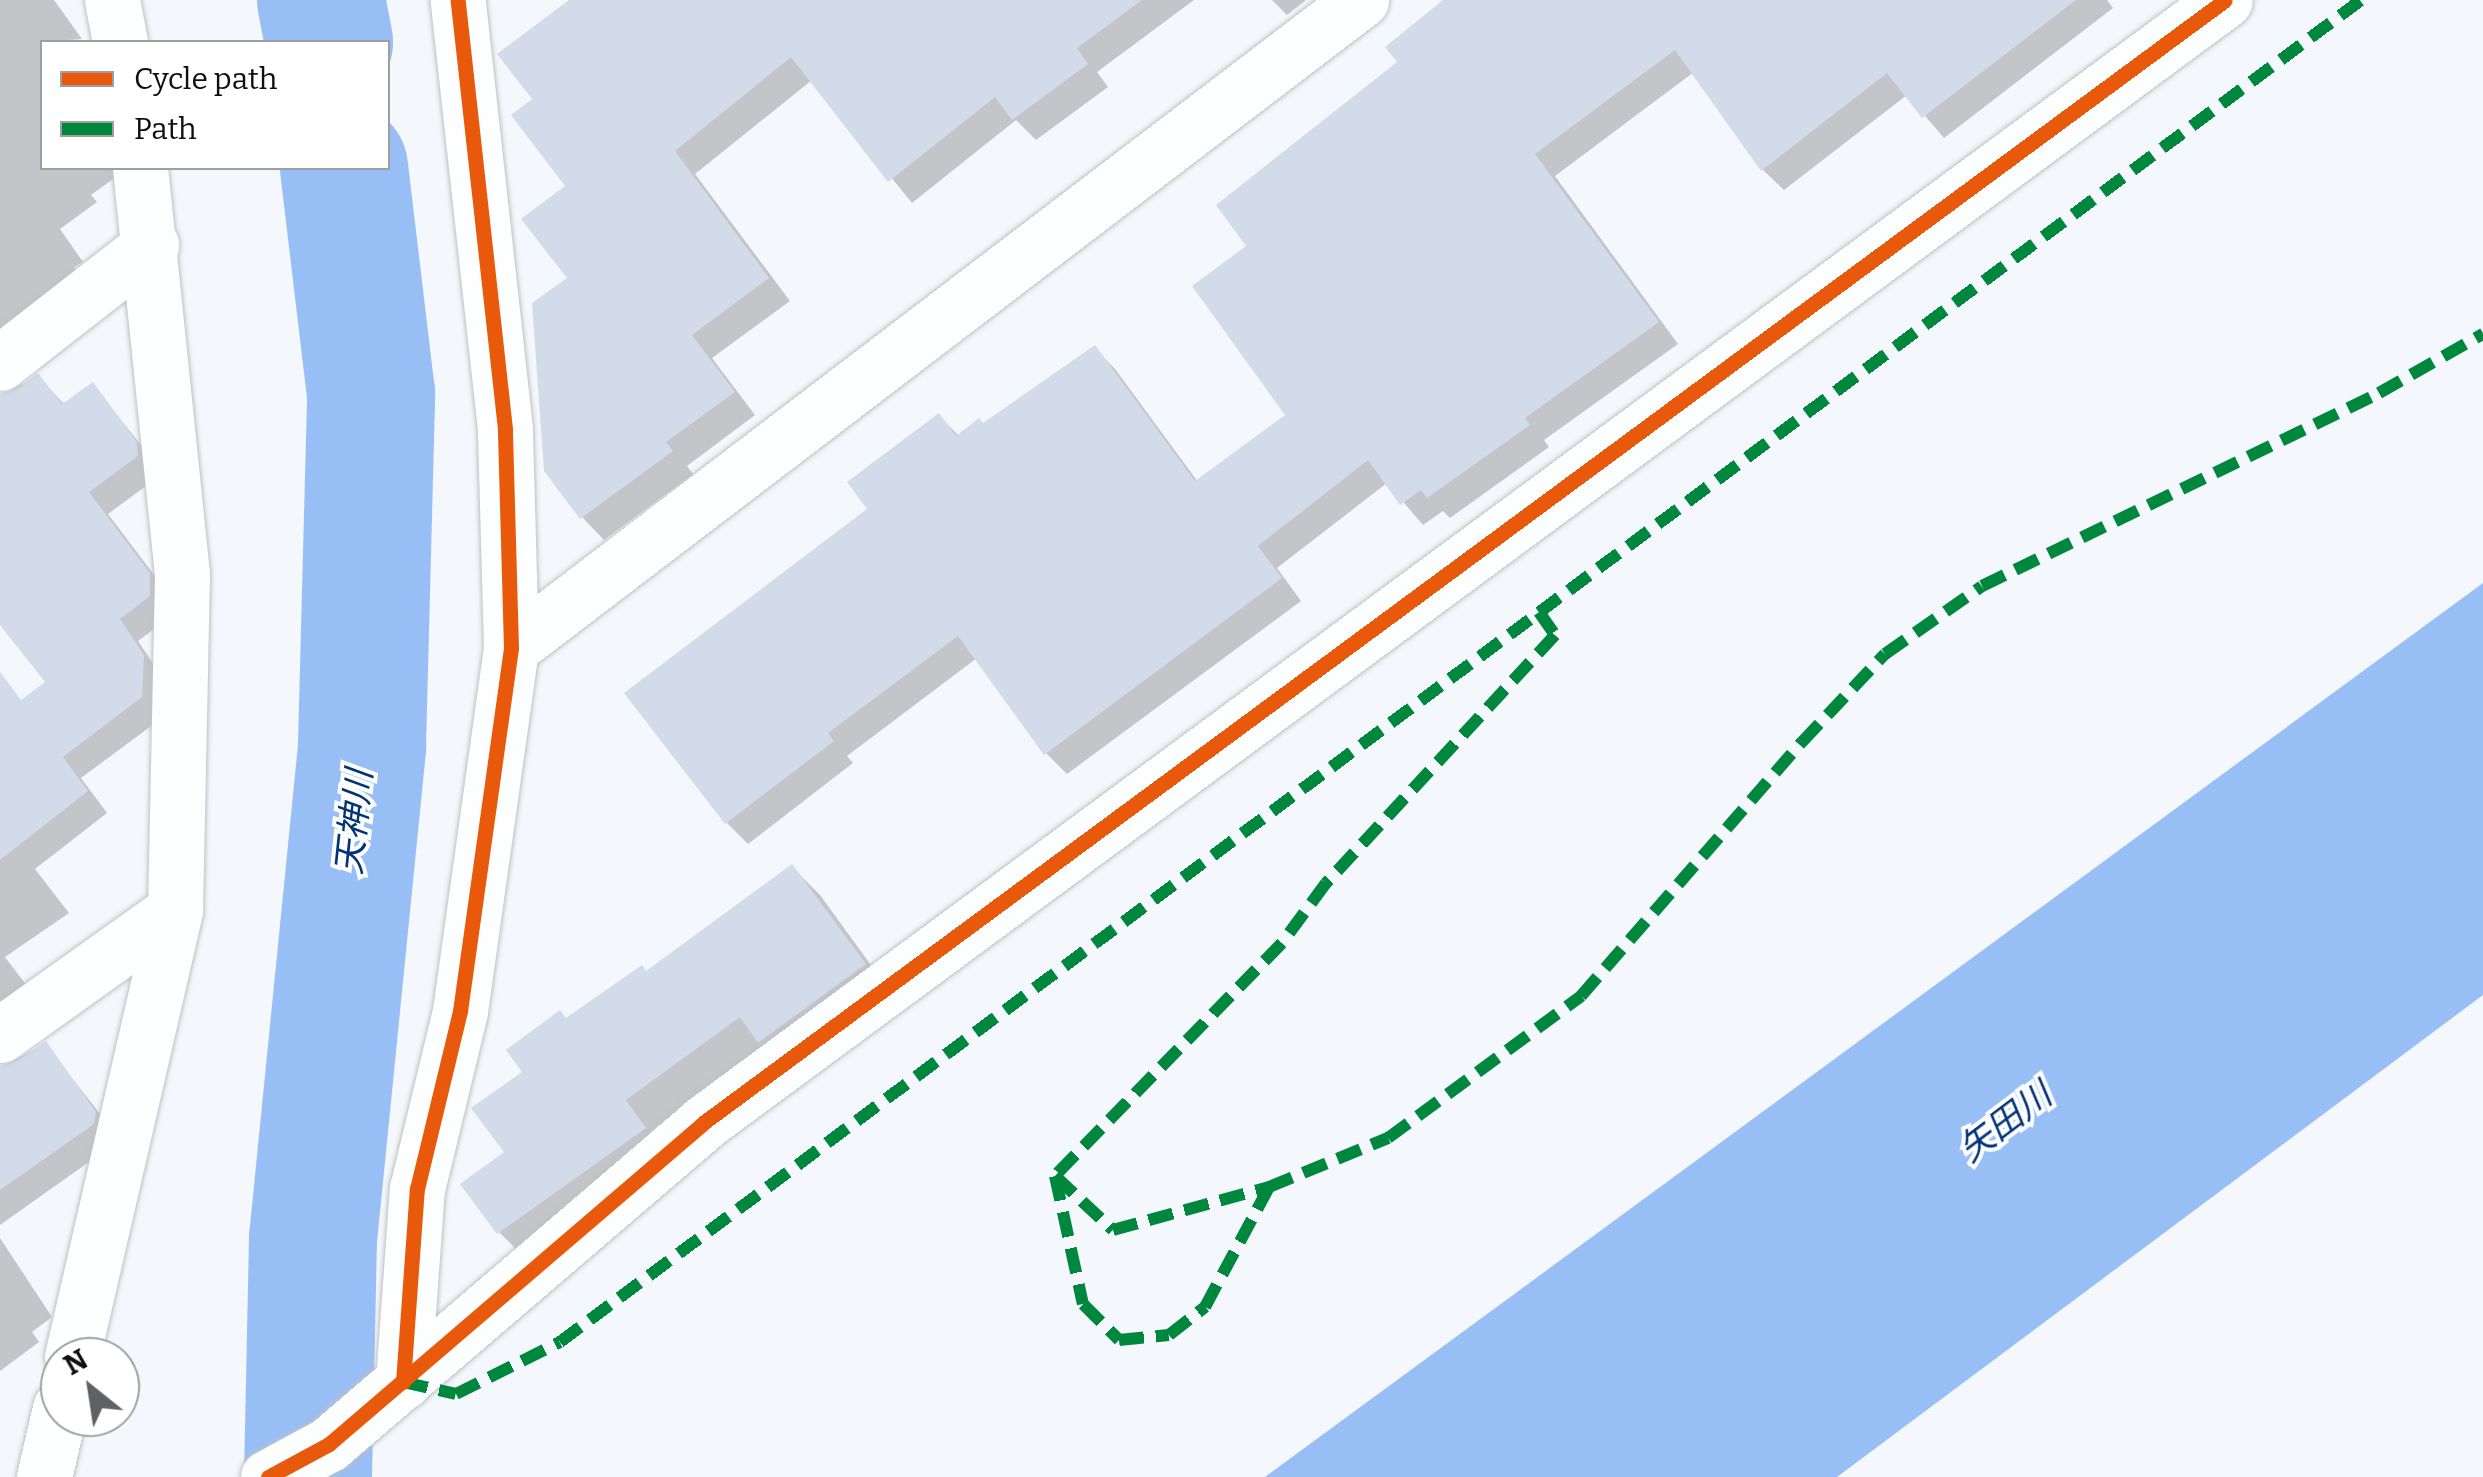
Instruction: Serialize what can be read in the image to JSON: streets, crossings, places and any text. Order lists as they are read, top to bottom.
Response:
{
  "water": ["天神川", "矢田川"],
  "legend": ["Cycle path", "Path"],
  "north": "top left"
}
